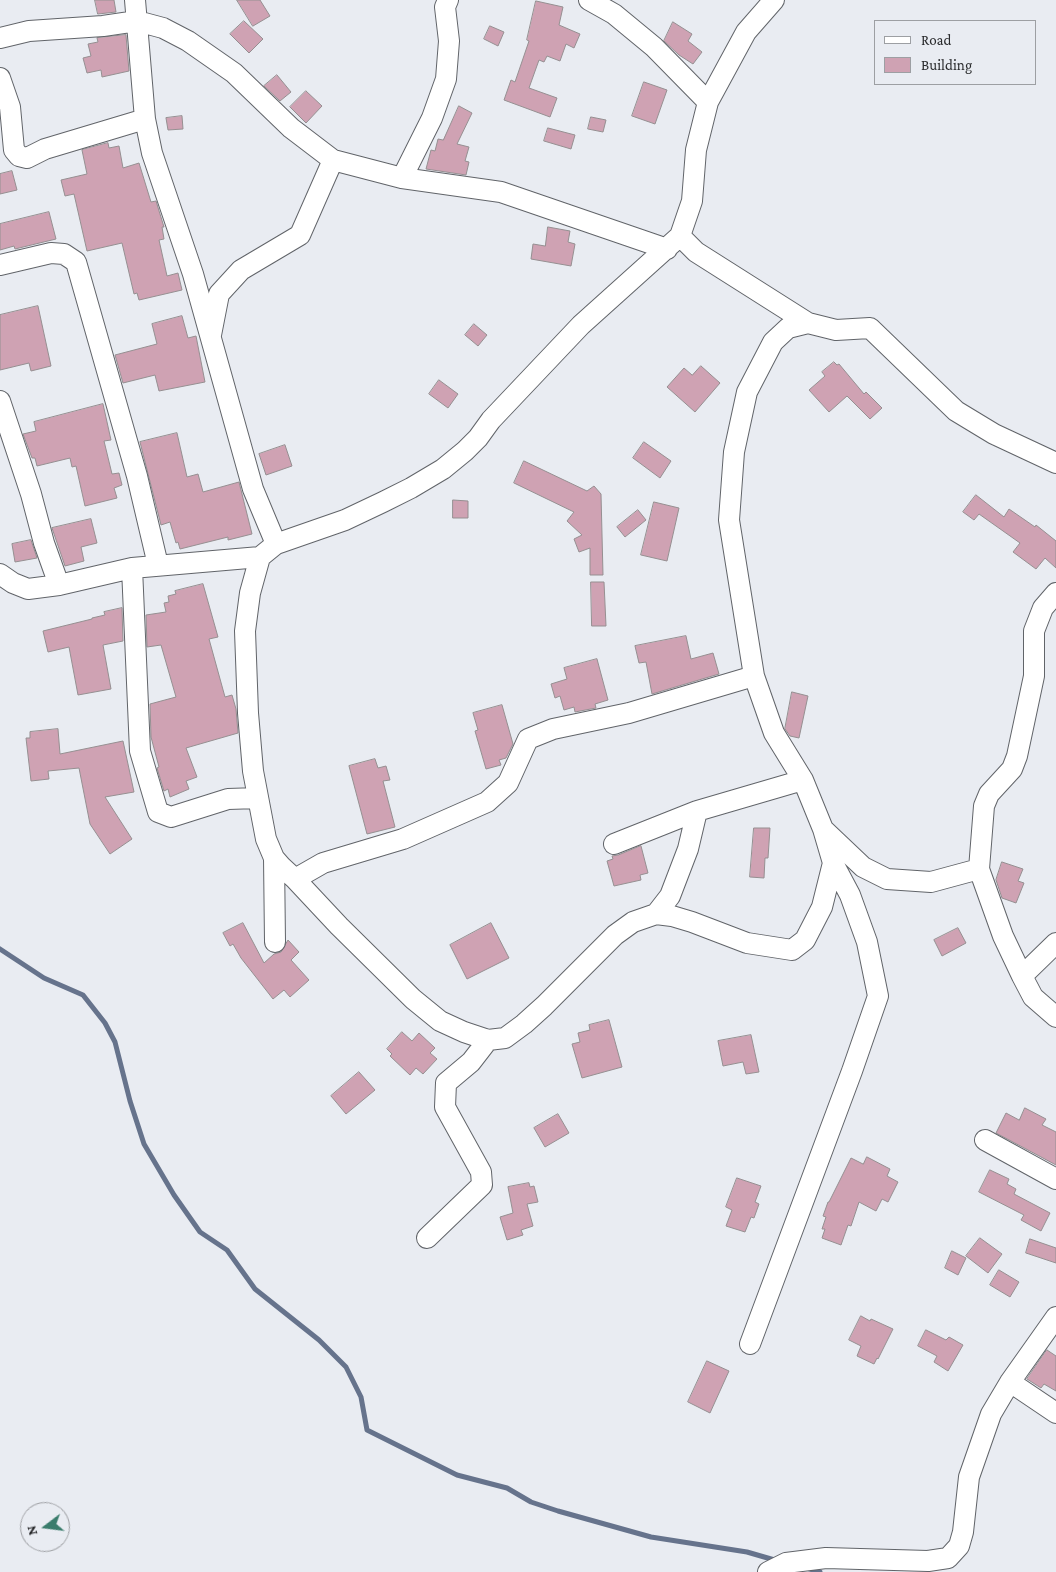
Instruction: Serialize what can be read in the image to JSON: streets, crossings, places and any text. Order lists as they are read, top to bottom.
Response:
{
  "legend": ["Road", "Building"],
  "north": "left"
}
